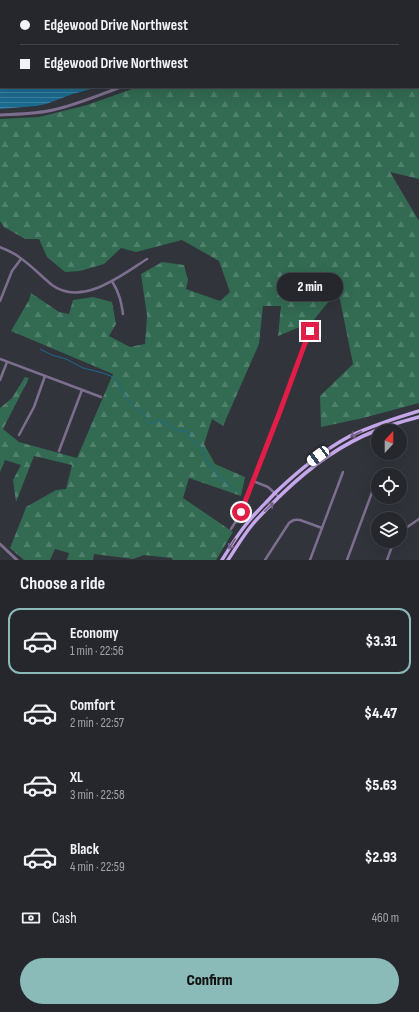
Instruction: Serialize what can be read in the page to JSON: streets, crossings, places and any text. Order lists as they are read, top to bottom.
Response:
{
  "north": "top",
  "page": {
    "banner": ["Edgewood Drive Northwest", "Edgewood Drive Northwest"],
    "bubble": "2 min",
    "heading": "Choose a ride",
    "list": [
      {
        "name": "Economy",
        "note": "1 min · 22:56",
        "value": "$3.31"
      },
      {
        "name": "Comfort",
        "note": "2 min · 22:57",
        "value": "$4.47"
      },
      {
        "name": "XL",
        "note": "3 min · 22:58",
        "value": "$5.63"
      },
      {
        "name": "Black",
        "note": "4 min · 22:59",
        "value": "$2.93"
      }
    ],
    "pay": ["Cash", "460 m"],
    "buttons": "Confirm"
  }
}
